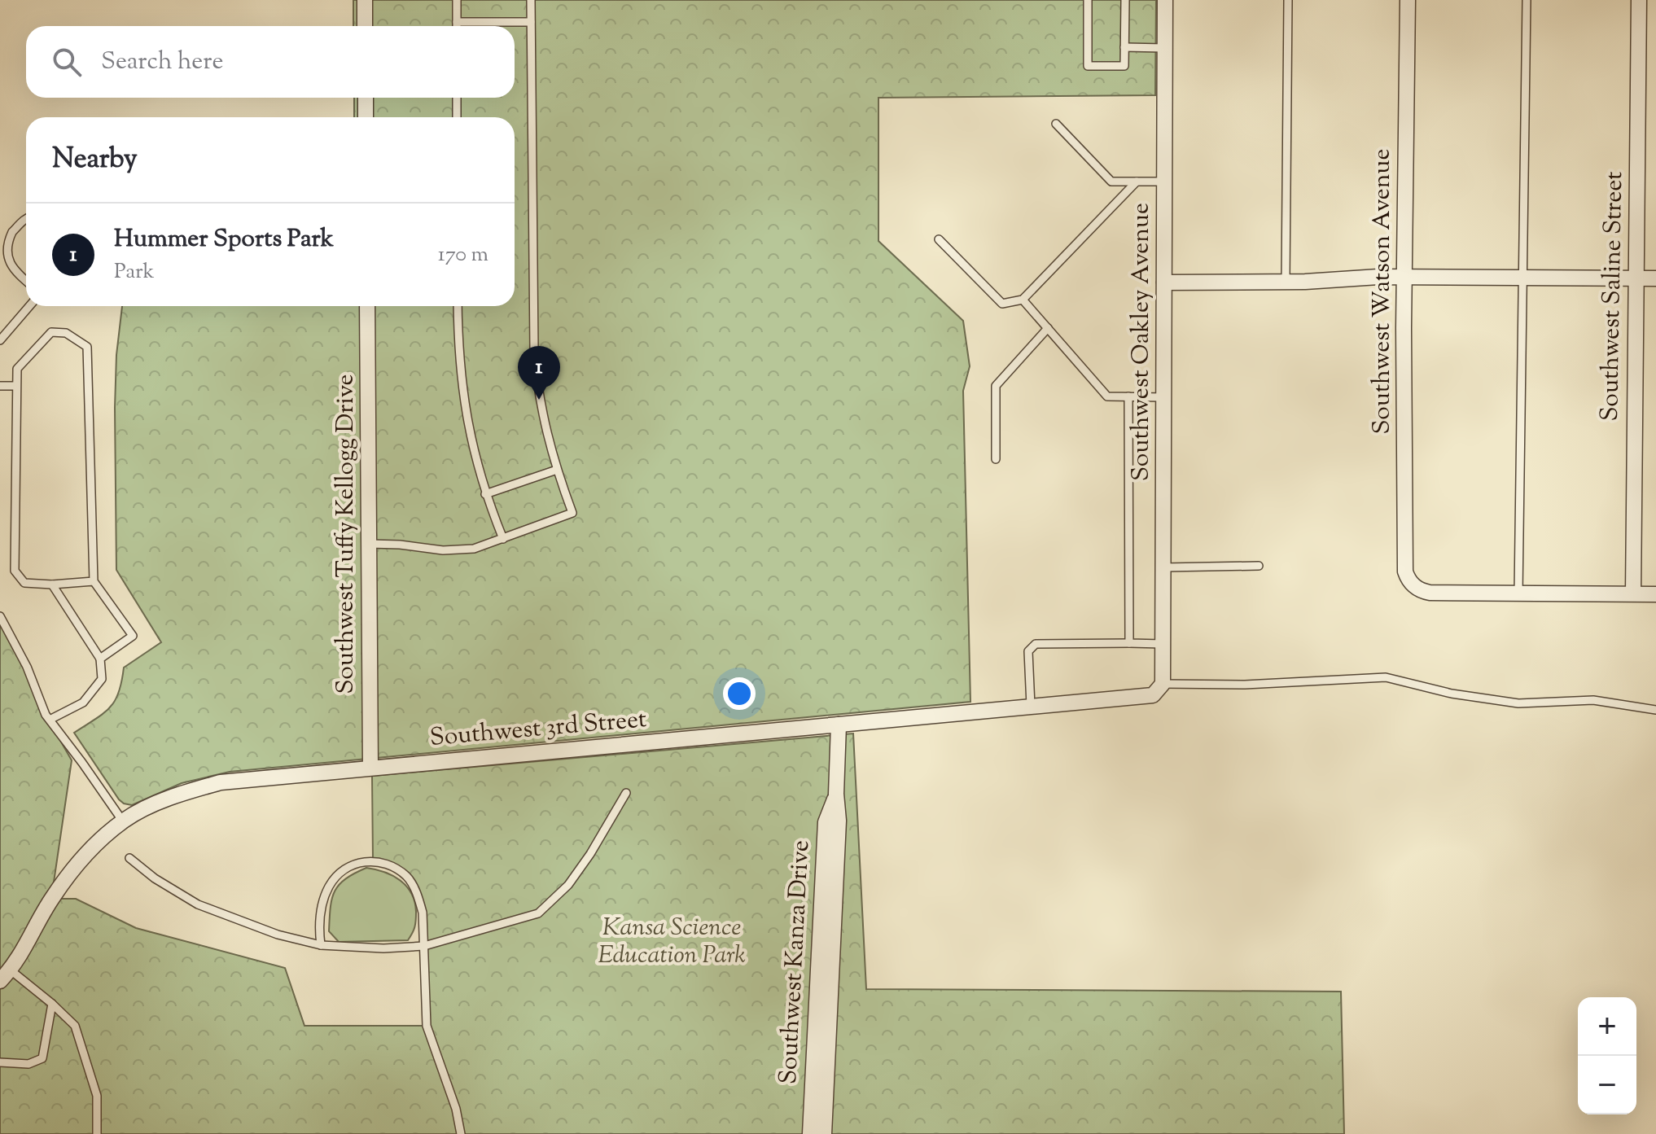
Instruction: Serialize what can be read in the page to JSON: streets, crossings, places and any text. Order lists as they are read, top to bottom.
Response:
{
  "streets": {
    "street": [
      "Southwest Watson Avenue",
      "Southwest Saline Street",
      "Southwest Oakley Avenue",
      "Southwest Tuffy Kellogg Drive",
      "Southwest 3rd Street",
      "Southwest Kanza Drive"
    ]
  },
  "crossings": [
    ["Southwest Oakley Avenue", "Southwest 3rd Street"],
    ["Southwest Tuffy Kellogg Drive", "Southwest 3rd Street"],
    ["Southwest 3rd Street", "Southwest Kanza Drive"]
  ],
  "parks": ["Kansa Science Education Park"],
  "page": {
    "search": "Search here",
    "heading": "Nearby",
    "list": [
      {
        "mark": "1",
        "name": "Hummer Sports Park",
        "note": "Park",
        "value": "170 m"
      }
    ],
    "pins": "1",
    "map_buttons": ["+", "−"]
  }
}
